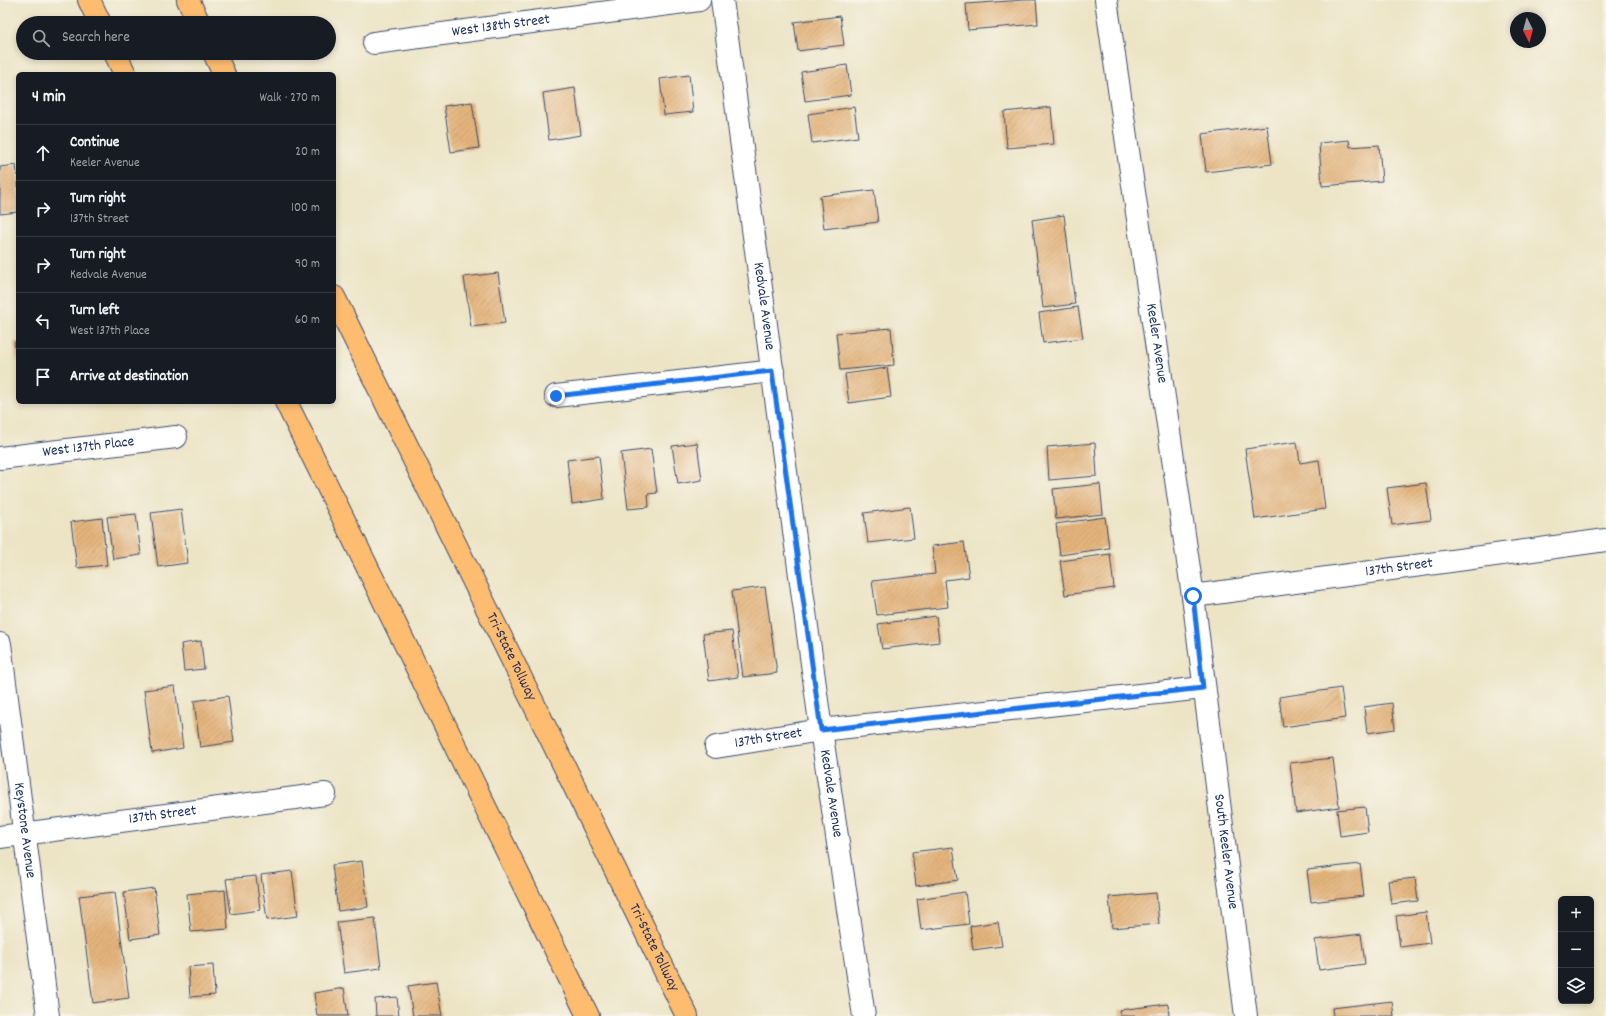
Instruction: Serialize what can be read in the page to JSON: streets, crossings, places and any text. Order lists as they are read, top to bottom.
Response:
{
  "streets": {
    "highway": ["Tri-State Tollway"],
    "street": [
      "West 138th Street",
      "Kedvale Avenue",
      "Keeler Avenue",
      "West 137th Place",
      "137th Street",
      "Keystone Avenue",
      "South Keeler Avenue"
    ]
  },
  "crossings": [
    ["Kedvale Avenue", "137th Street"],
    ["Keeler Avenue", "137th Street"],
    ["Keeler Avenue", "South Keeler Avenue"],
    ["137th Street", "Keystone Avenue"],
    ["137th Street", "South Keeler Avenue"]
  ],
  "north": "bottom",
  "page": {
    "search": "Search here",
    "heading": ["4 min", "Walk · 270 m"],
    "list": [
      ["Continue", "Keeler Avenue", "20 m"],
      ["Turn right", "137th Street", "100 m"],
      ["Turn right", "Kedvale Avenue", "90 m"],
      ["Turn left", "West 137th Place", "60 m"],
      "Arrive at destination"
    ],
    "map_buttons": ["+", "−"]
  }
}
